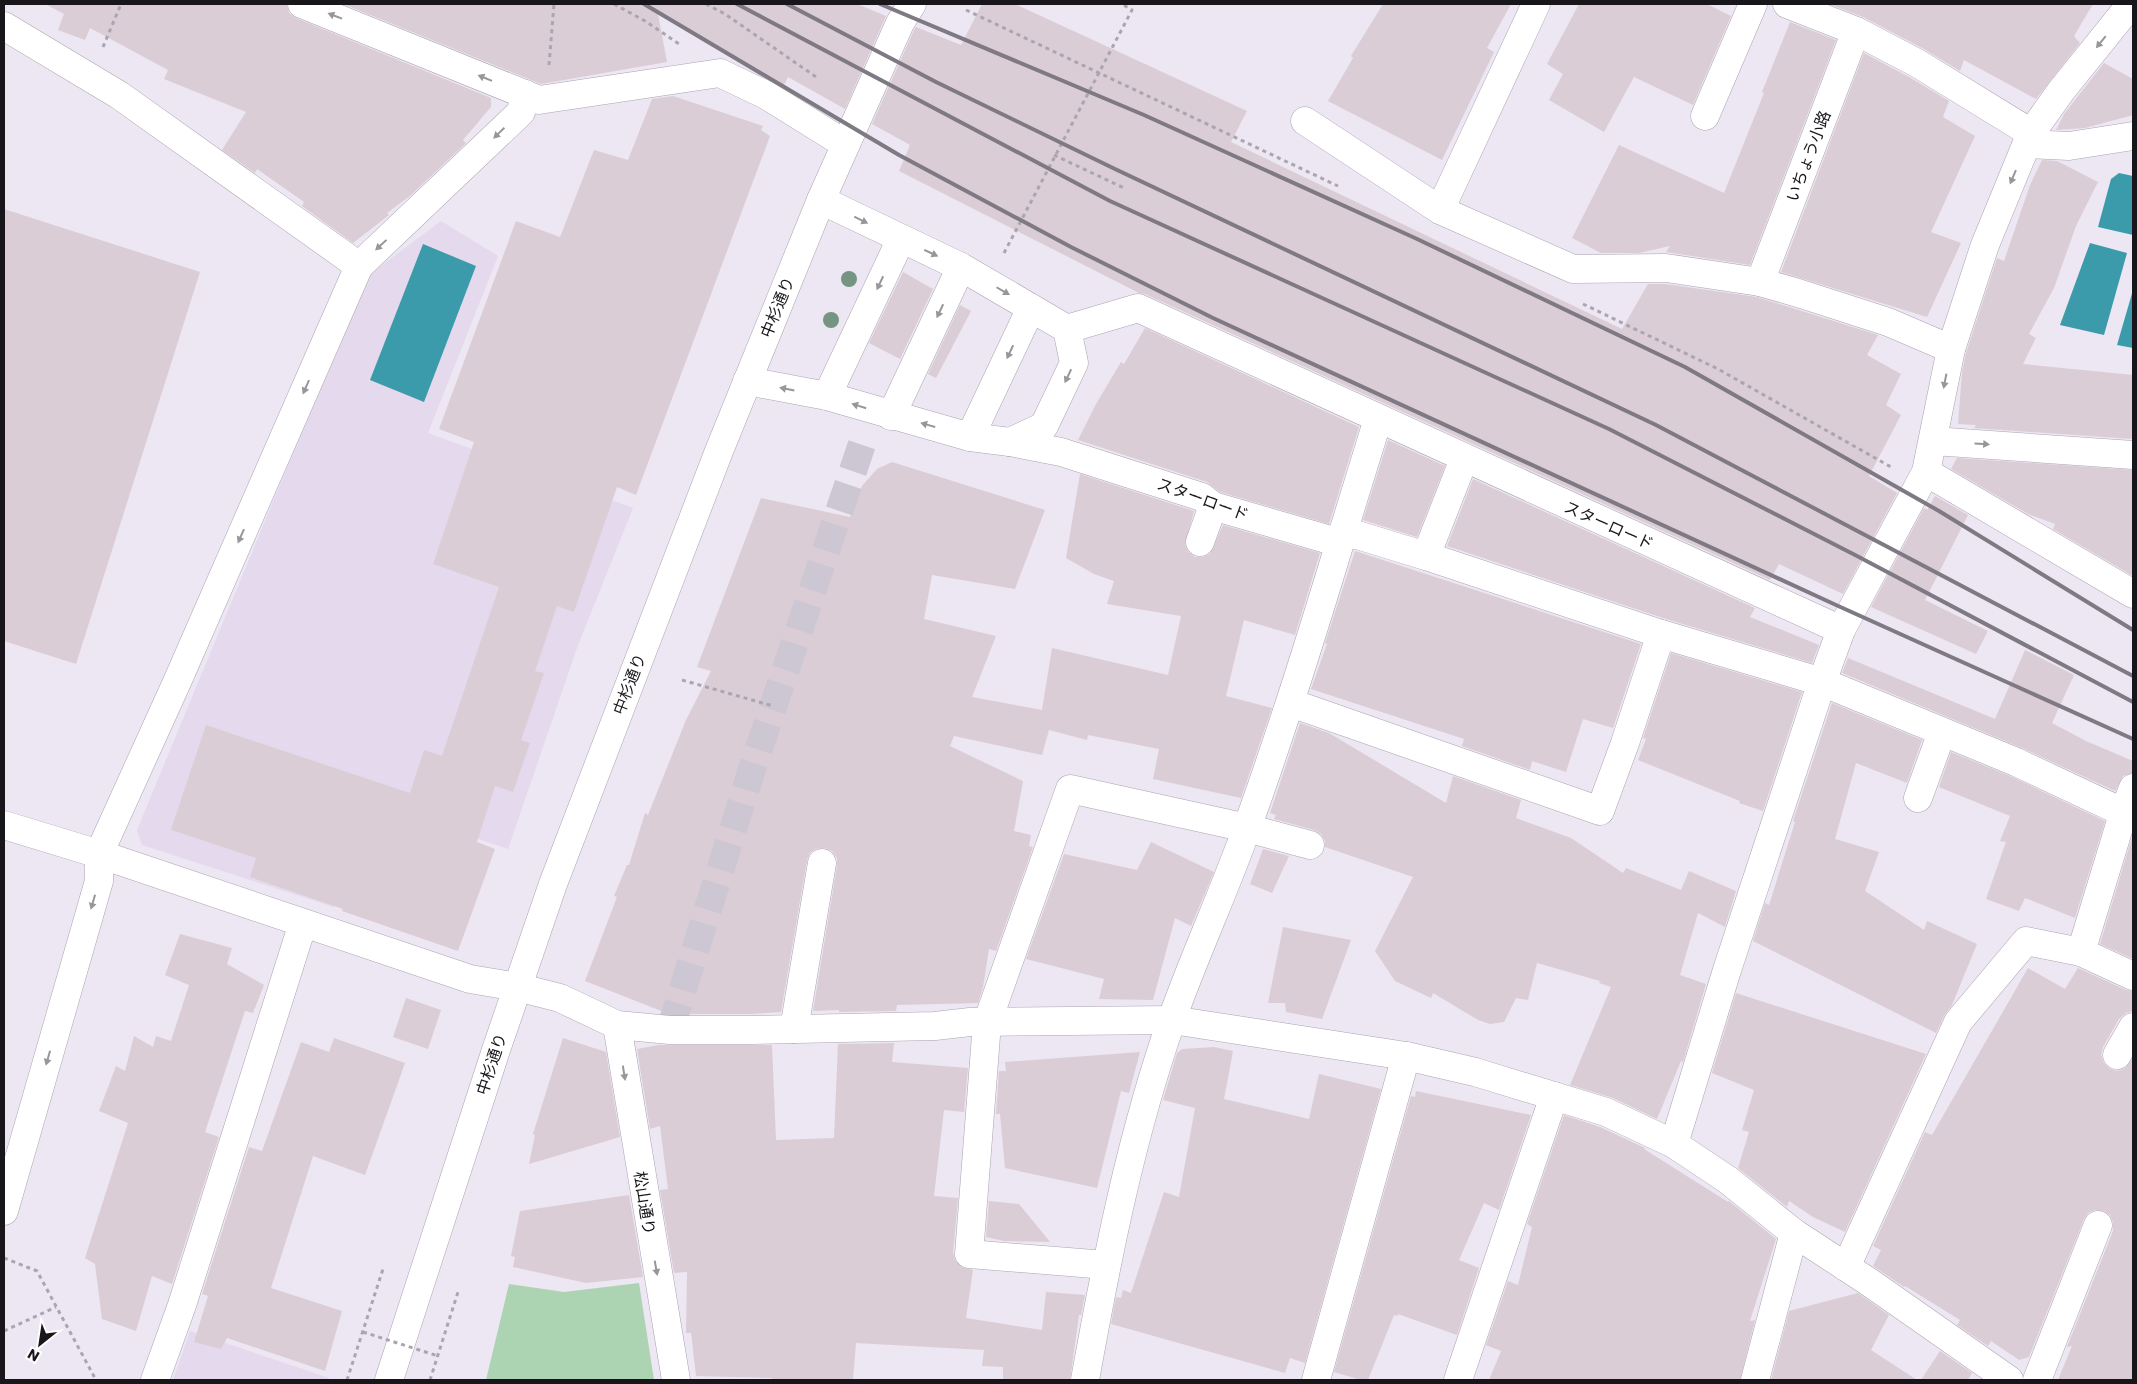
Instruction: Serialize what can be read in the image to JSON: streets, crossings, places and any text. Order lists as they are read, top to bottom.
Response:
{
  "streets": {
    "street": [
      "いちょう小路",
      "中杉通り",
      "スターロード",
      "松山通り"
    ]
  },
  "crossings": [
    ["中杉通り", "スターロード"]
  ],
  "one_way": ["松山通り"],
  "north": "bottom left"
}
